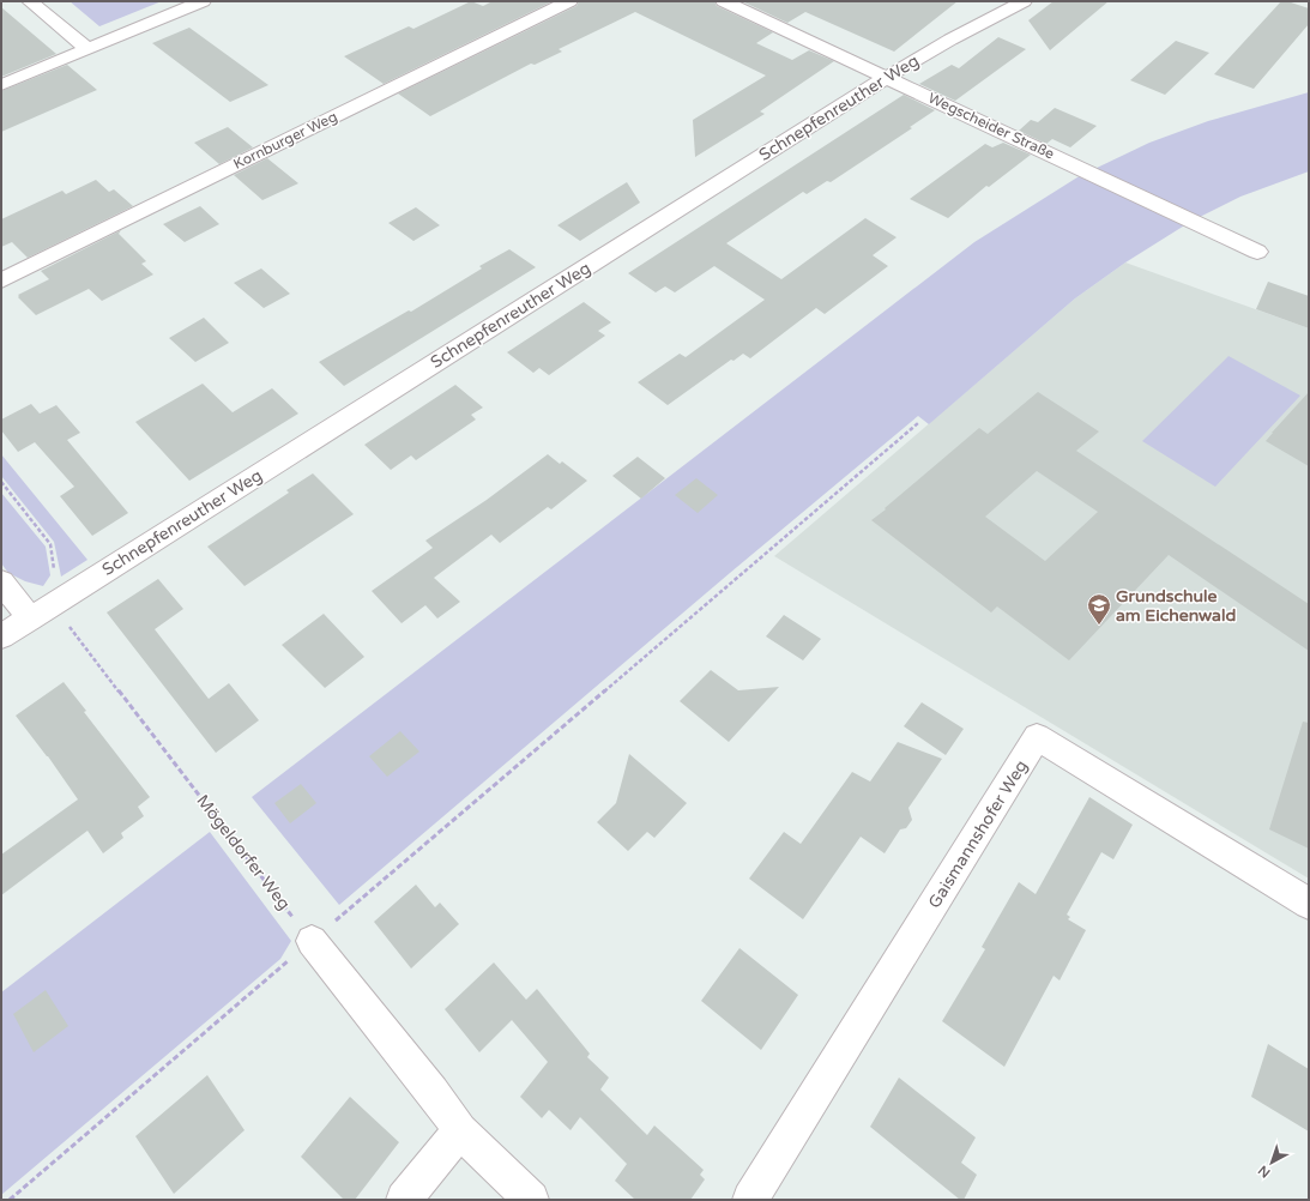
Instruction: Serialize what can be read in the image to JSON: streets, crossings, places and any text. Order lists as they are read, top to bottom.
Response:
{
  "streets": {
    "street": [
      "Schnepfenreuther Weg",
      "Wegscheider Straße",
      "Kornburger Weg",
      "Gaismannshofer Weg"
    ],
    "path": ["Mögeldorfer Weg"]
  },
  "crossings": [
    ["Schnepfenreuther Weg", "Wegscheider Straße"],
    ["Schnepfenreuther Weg", "Mögeldorfer Weg"]
  ],
  "places": {
    "school or university": ["Grundschule am Eichenwald"]
  },
  "north": "bottom left"
}
